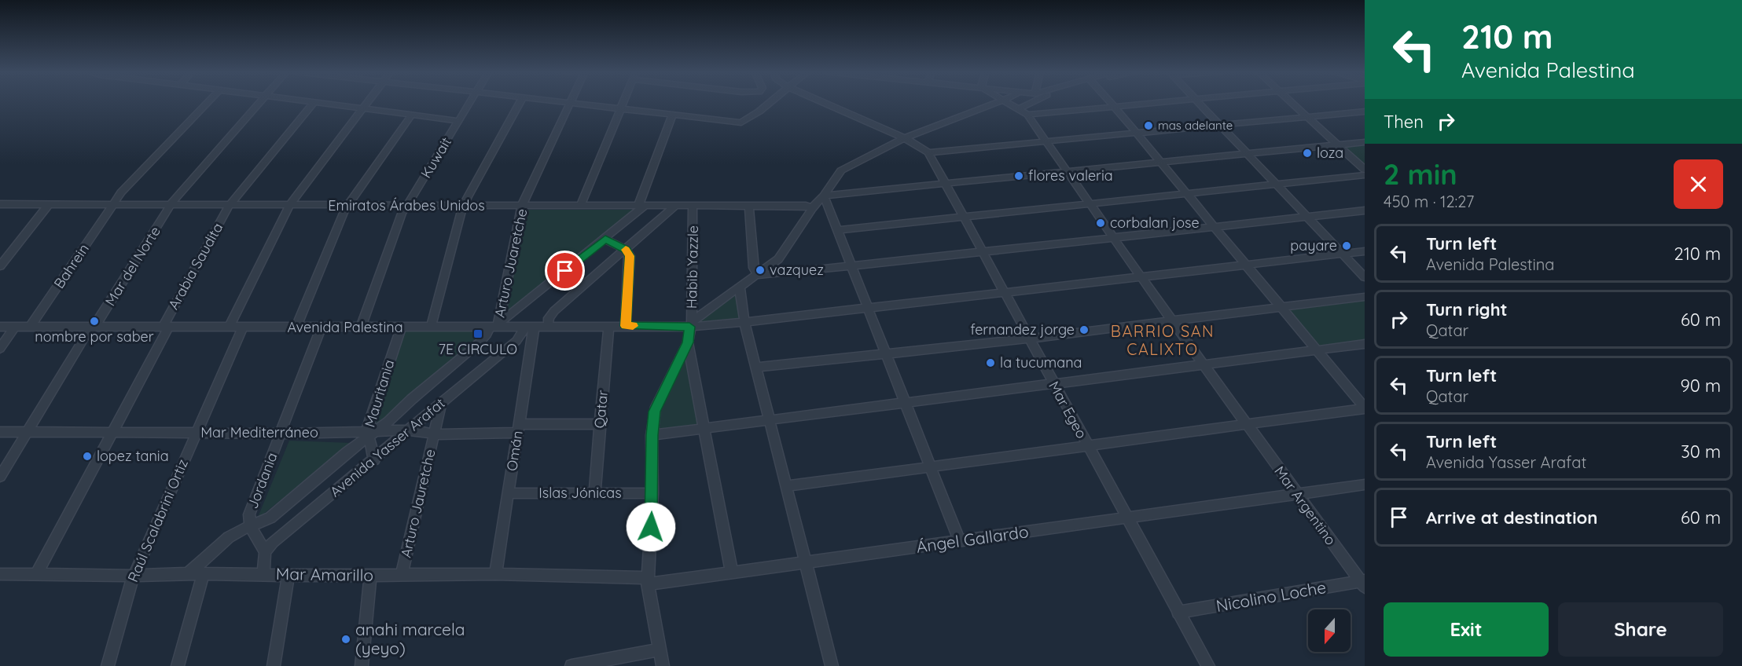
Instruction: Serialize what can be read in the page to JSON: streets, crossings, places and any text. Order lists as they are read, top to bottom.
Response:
{
  "streets": {
    "street": [
      "Kuwait",
      "Emiratos Árabes Unidos",
      "Arturo Juaretche",
      "Bahrein",
      "Mar del Norte",
      "Arabia Saudita",
      "Habib Yazzle",
      "Avenida Palestina",
      "Mauritania",
      "Qatar",
      "Mar Egeo",
      "Mar Mediterráneo",
      "Avenida Yasser Arafat",
      "Omán",
      "Jordania",
      "Islas Jónicas",
      "Arturo Jauretche",
      "Mar Argentino",
      "Raúl Scalabrini Ortiz",
      "Ángel Gallardo",
      "Mar Amarillo",
      "Nicolino Loche"
    ]
  },
  "crossings": [
    ["Kuwait", "Emiratos Árabes Unidos"],
    ["Kuwait", "Avenida Palestina"],
    ["Emiratos Árabes Unidos", "Arturo Juaretche"],
    ["Emiratos Árabes Unidos", "Bahrein"],
    ["Emiratos Árabes Unidos", "Mar del Norte"],
    ["Emiratos Árabes Unidos", "Arabia Saudita"],
    ["Emiratos Árabes Unidos", "Habib Yazzle"],
    ["Emiratos Árabes Unidos", "Avenida Yasser Arafat"],
    ["Arturo Juaretche", "Avenida Palestina"],
    ["Arturo Juaretche", "Avenida Yasser Arafat"],
    ["Bahrein", "Avenida Palestina"],
    ["Mar del Norte", "Avenida Palestina"],
    ["Mar del Norte", "Mar Mediterráneo"],
    ["Arabia Saudita", "Avenida Palestina"],
    ["Arabia Saudita", "Mar Mediterráneo"],
    ["Arabia Saudita", "Mar Amarillo"],
    ["Habib Yazzle", "Avenida Palestina"],
    ["Avenida Palestina", "Mauritania"],
    ["Avenida Palestina", "Qatar"],
    ["Avenida Palestina", "Mar Egeo"],
    ["Avenida Palestina", "Avenida Yasser Arafat"],
    ["Avenida Palestina", "Omán"],
    ["Avenida Palestina", "Jordania"],
    ["Avenida Palestina", "Mar Argentino"],
    ["Avenida Palestina", "Raúl Scalabrini Ortiz"],
    ["Mauritania", "Mar Mediterráneo"],
    ["Mauritania", "Avenida Yasser Arafat"],
    ["Qatar", "Mar Mediterráneo"],
    ["Qatar", "Islas Jónicas"],
    ["Mar Egeo", "Ángel Gallardo"],
    ["Mar Egeo", "Nicolino Loche"],
    ["Mar Mediterráneo", "Avenida Yasser Arafat"],
    ["Mar Mediterráneo", "Omán"],
    ["Mar Mediterráneo", "Jordania"],
    ["Mar Mediterráneo", "Arturo Jauretche"],
    ["Mar Mediterráneo", "Raúl Scalabrini Ortiz"],
    ["Avenida Yasser Arafat", "Omán"],
    ["Avenida Yasser Arafat", "Jordania"],
    ["Avenida Yasser Arafat", "Arturo Jauretche"],
    ["Avenida Yasser Arafat", "Mar Amarillo"],
    ["Omán", "Islas Jónicas"],
    ["Omán", "Mar Amarillo"],
    ["Arturo Jauretche", "Mar Amarillo"],
    ["Mar Argentino", "Ángel Gallardo"],
    ["Mar Argentino", "Nicolino Loche"],
    ["Raúl Scalabrini Ortiz", "Mar Amarillo"],
    ["Ángel Gallardo", "Mar Amarillo"]
  ],
  "districts": ["BARRIO SAN CALIXTO"],
  "places": {
    "other": [
      "mas adelante",
      "loza",
      "flores valeria",
      "corbalan jose",
      "payare",
      "vazquez",
      "nombre por saber",
      "fernandez jorge",
      "la tucumana",
      "lopez tania",
      "anahi marcela (yeyo)"
    ],
    "transit": ["7E CIRCULO"]
  },
  "north": "bottom",
  "page": {
    "turn": ["210 m", "Avenida Palestina"],
    "then": "Then",
    "heading": ["2 min", "450 m · 12:27"],
    "list": [
      {
        "name": "Turn left",
        "note": "Avenida Palestina",
        "value": "210 m"
      },
      {
        "name": "Turn right",
        "note": "Qatar",
        "value": "60 m"
      },
      {
        "name": "Turn left",
        "note": "Qatar",
        "value": "90 m"
      },
      {
        "name": "Turn left",
        "note": "Avenida Yasser Arafat",
        "value": "30 m"
      },
      {
        "name": "Arrive at destination",
        "value": "60 m"
      }
    ],
    "buttons": ["Exit", "Share"]
  }
}
